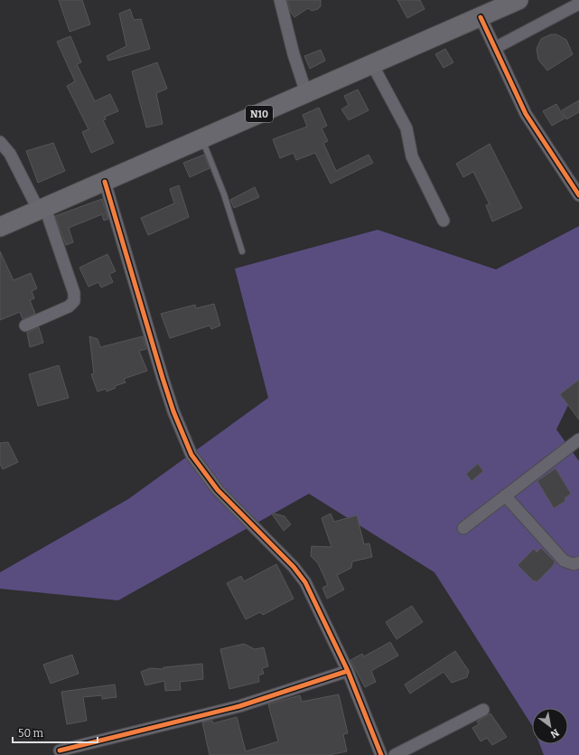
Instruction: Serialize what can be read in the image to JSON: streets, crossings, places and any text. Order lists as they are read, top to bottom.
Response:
{
  "streets": {
    "highway": ["N10"]
  },
  "scale_bar": "50 m",
  "north": "bottom right"
}
